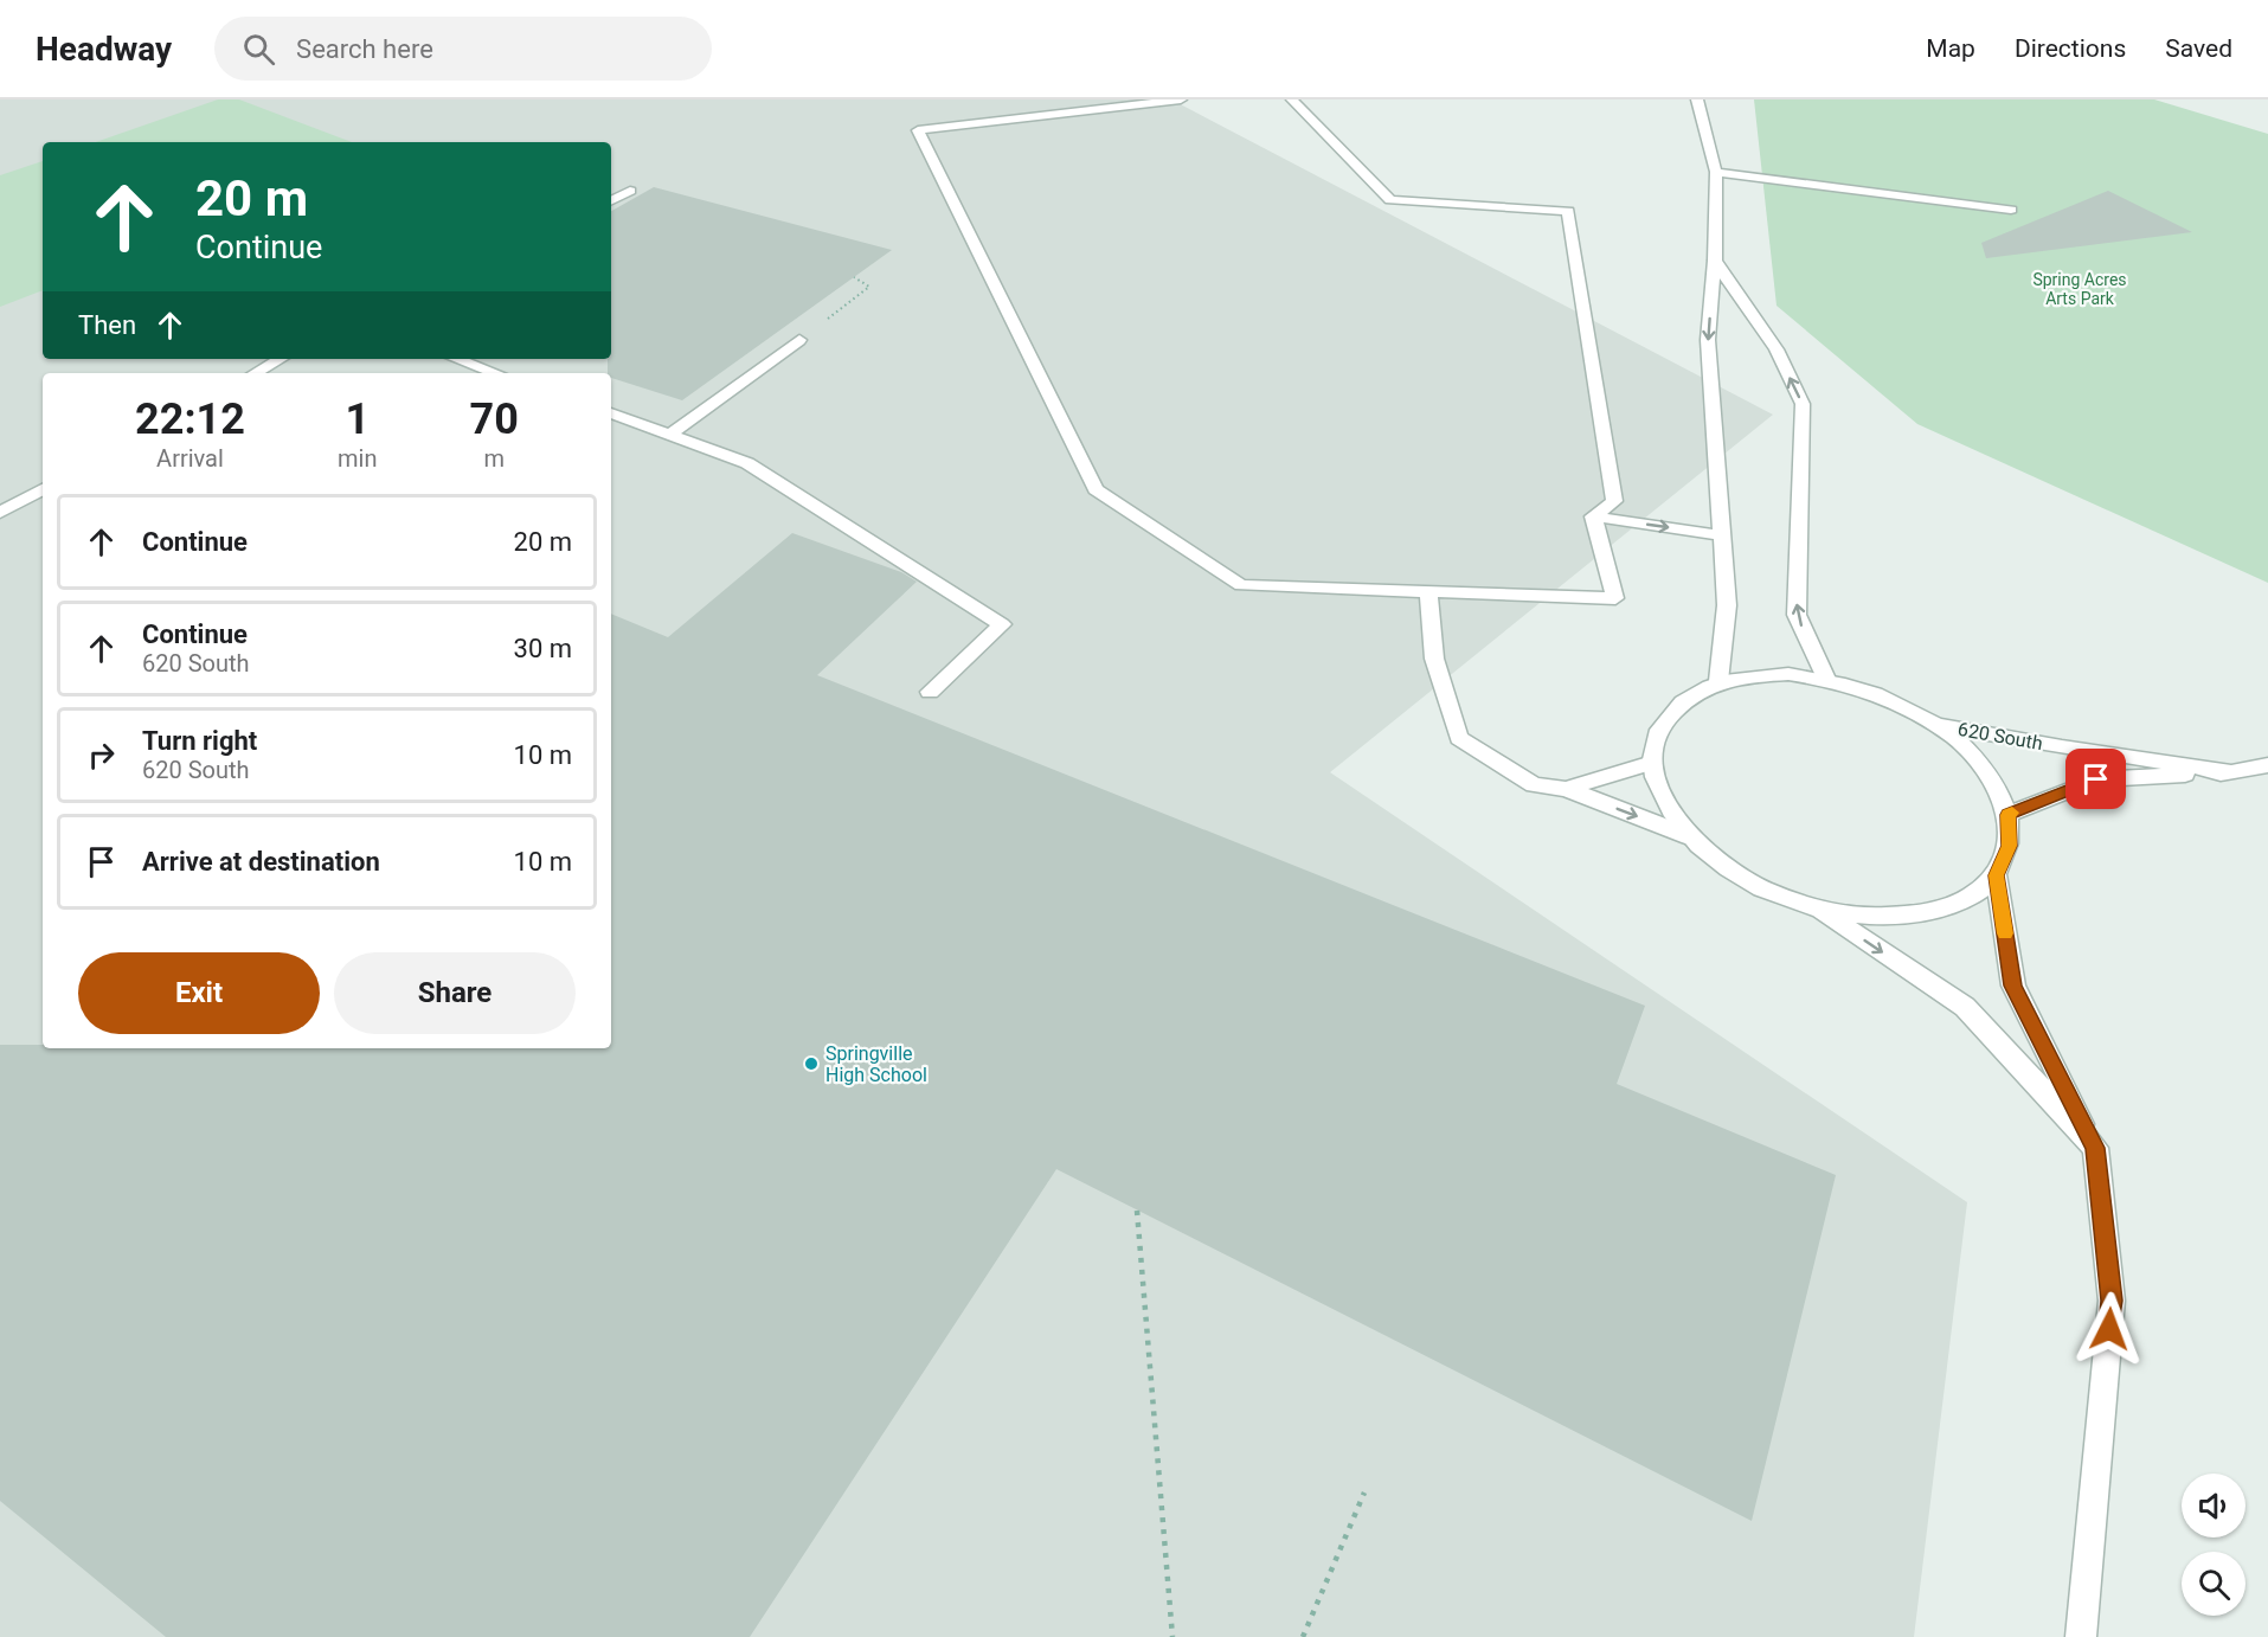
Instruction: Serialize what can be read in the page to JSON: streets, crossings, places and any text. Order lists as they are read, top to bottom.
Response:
{
  "streets": {
    "street": ["620 South"]
  },
  "parks": ["Spring Acres Arts Park"],
  "places": ["Springville High School"],
  "page": {
    "header": "Headway",
    "search": "Search here",
    "nav": ["Map", "Directions", "Saved"],
    "turn": ["20 m", "Continue"],
    "then": "Then",
    "eta": [
      "22:12",
      "Arrival",
      "1",
      "min",
      "70",
      "m"
    ],
    "list": [
      {
        "name": "Continue",
        "value": "20 m"
      },
      {
        "name": "Continue",
        "note": "620 South",
        "value": "30 m"
      },
      {
        "name": "Turn right",
        "note": "620 South",
        "value": "10 m"
      },
      {
        "name": "Arrive at destination",
        "value": "10 m"
      }
    ],
    "buttons": ["Exit", "Share"]
  }
}
